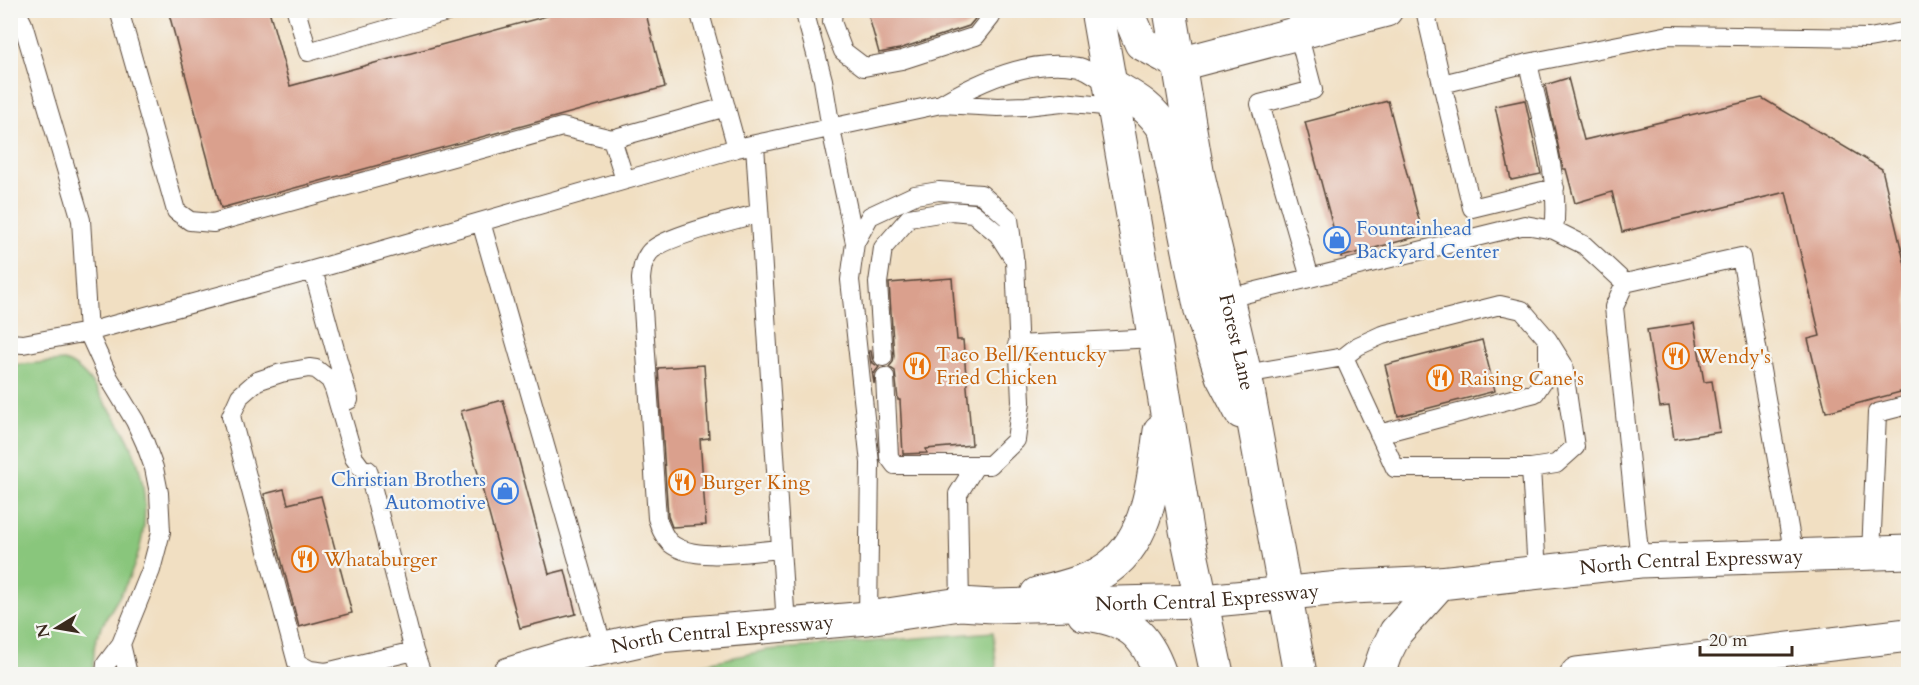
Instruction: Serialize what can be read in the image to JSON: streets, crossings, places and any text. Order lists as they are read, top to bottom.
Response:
{
  "streets": {
    "main road": ["Forest Lane", "North Central Expressway"]
  },
  "crossings": [
    ["Forest Lane", "North Central Expressway"]
  ],
  "places": {
    "shop": ["Fountainhead Backyard Center", "Christian Brothers Automotive"],
    "restaurant": [
      "Wendy's",
      "Taco Bell/Kentucky Fried Chicken",
      "Raising Cane's",
      "Burger King",
      "Whataburger"
    ]
  },
  "scale_bar": "20 m",
  "north": "left"
}
